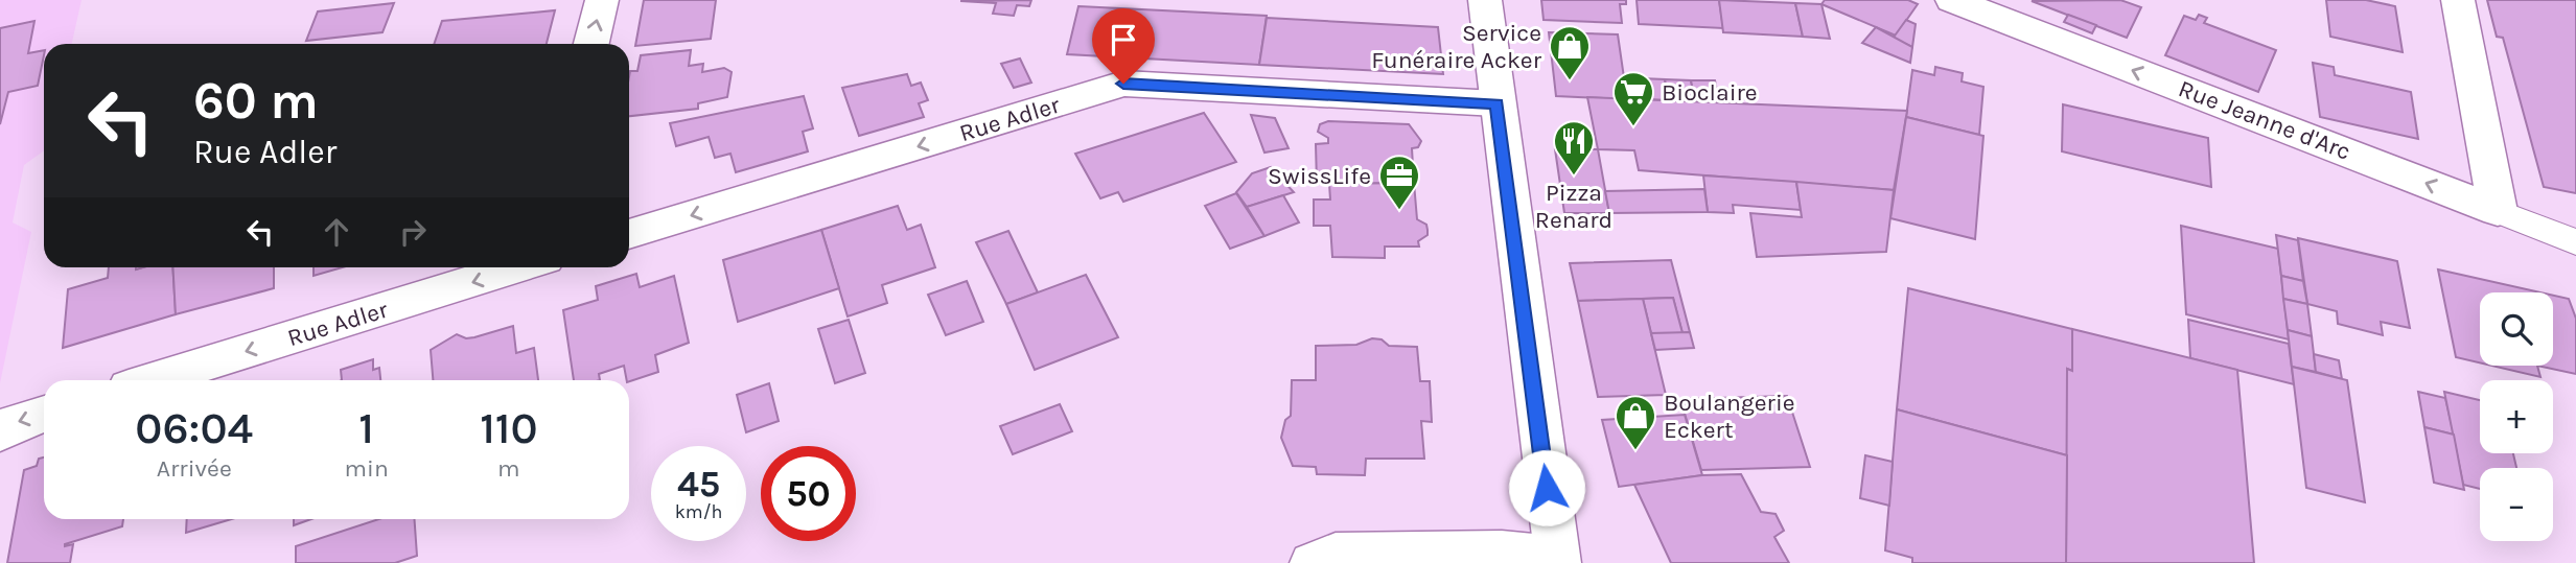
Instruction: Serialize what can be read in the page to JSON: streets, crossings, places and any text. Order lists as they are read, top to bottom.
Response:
{
  "streets": {
    "street": ["Rue Adler", "Rue Jeanne d'Arc"]
  },
  "one_way": ["Rue Adler", "Rue Jeanne d'Arc"],
  "places": {
    "shop": ["Service Funéraire Acker", "Boulangerie Eckert"],
    "supermarket": ["Bioclaire"],
    "restaurant": ["Pizza Renard"],
    "office": ["SwissLife"]
  },
  "page": {
    "turn": ["60 m", "Rue Adler"],
    "map_buttons": ["+", "−"],
    "eta": [
      "06:04",
      "Arrivée",
      "1",
      "min",
      "110",
      "m"
    ],
    "speed": "45 km/h",
    "limit": "50"
  }
}
